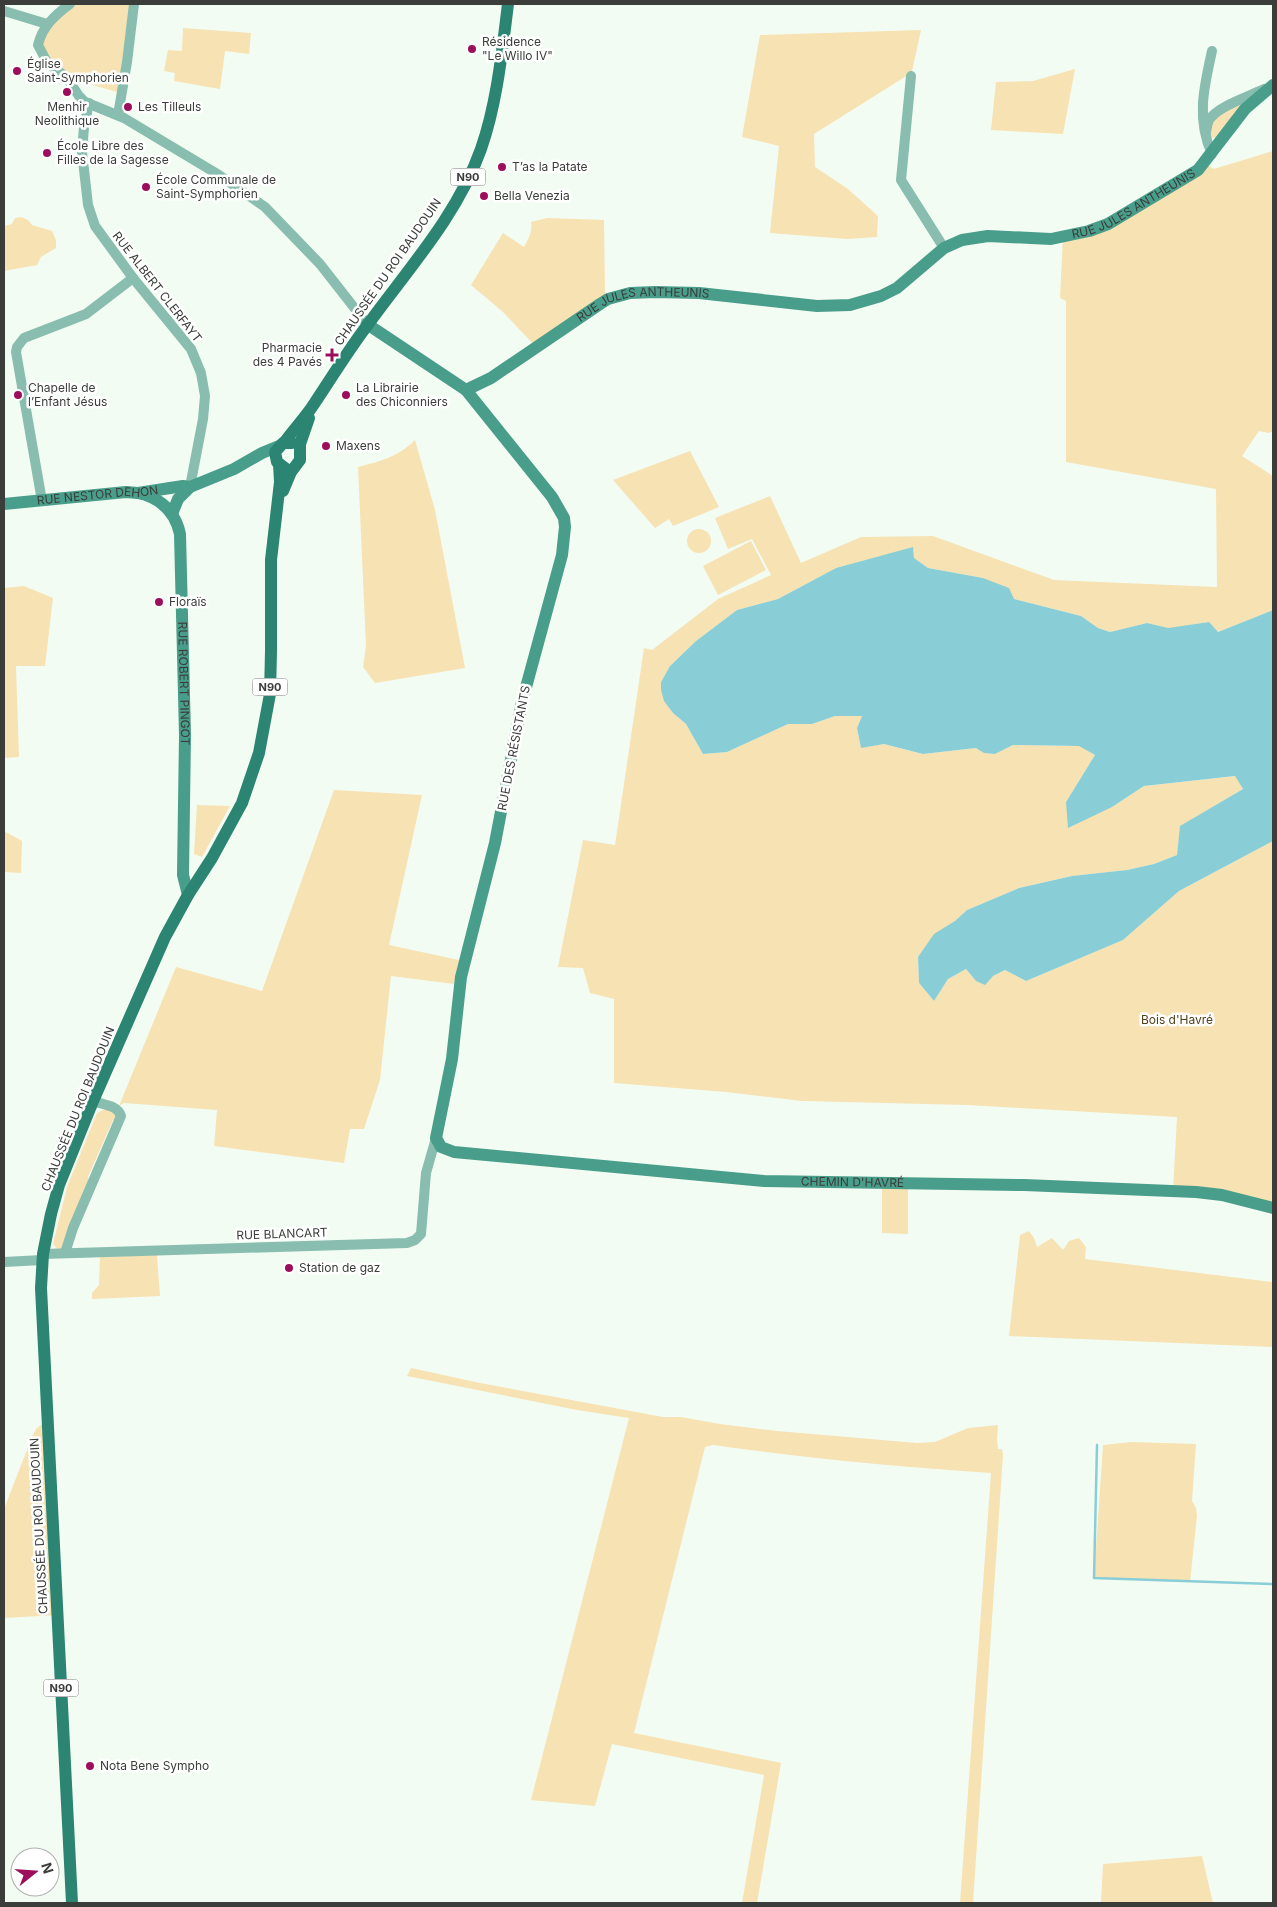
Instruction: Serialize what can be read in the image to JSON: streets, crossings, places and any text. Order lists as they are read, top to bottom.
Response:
{
  "streets": {
    "main road": ["N90", "CHAUSSÉE DU ROI BAUDOUIN"],
    "street": [
      "RUE JULES ANTHEUNIS",
      "RUE ALBERT CLERFAYT",
      "RUE NESTOR DEHON",
      "RUE ROBERT PINGOT",
      "RUE DES RÉSISTANTS",
      "CHEMIN D'HAVRÉ",
      "RUE BLANCART"
    ]
  },
  "crossings": [
    ["RUE JULES ANTHEUNIS", "RUE DES RÉSISTANTS"],
    ["CHAUSSÉE DU ROI BAUDOUIN", "RUE NESTOR DEHON"],
    ["CHAUSSÉE DU ROI BAUDOUIN", "RUE ROBERT PINGOT"],
    ["CHAUSSÉE DU ROI BAUDOUIN", "RUE BLANCART"],
    ["RUE ALBERT CLERFAYT", "RUE NESTOR DEHON"],
    ["RUE NESTOR DEHON", "RUE ROBERT PINGOT"],
    ["RUE DES RÉSISTANTS", "CHEMIN D'HAVRÉ"],
    ["RUE DES RÉSISTANTS", "RUE BLANCART"],
    ["CHEMIN D'HAVRÉ", "RUE BLANCART"]
  ],
  "parks": ["Bois d'Havré"],
  "places": {
    "other": [
      "Résidence \"Le Willo IV\"",
      "Église Saint-Symphorien",
      "Menhir Neolithique",
      "Les Tilleuls",
      "École Libre des Filles de la Sagesse",
      "T’as la Patate",
      "École Communale de Saint-Symphorien",
      "Bella Venezia",
      "Chapelle de l’Enfant Jésus",
      "La Librairie des Chiconniers",
      "Maxens",
      "Floraïs",
      "Station de gaz",
      "Nota Bene Sympho"
    ],
    "health": ["Pharmacie des 4 Pavés"]
  },
  "north": "right"
}
